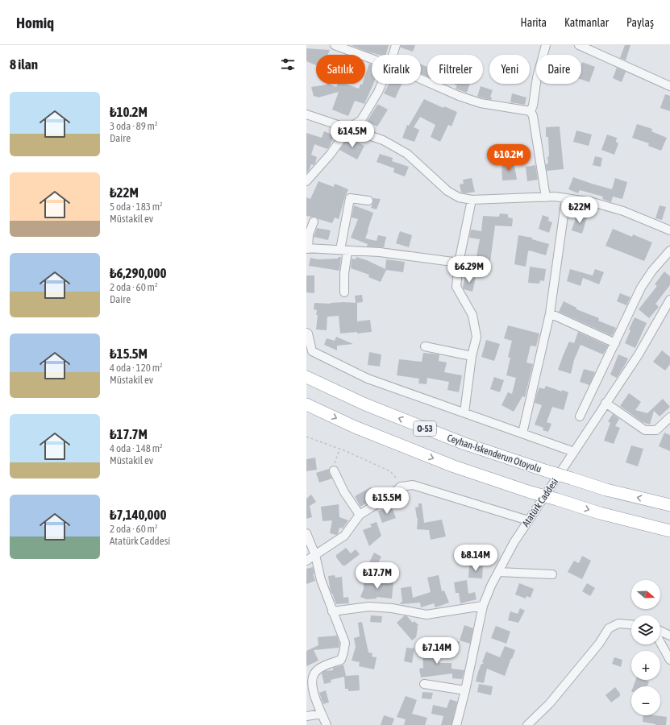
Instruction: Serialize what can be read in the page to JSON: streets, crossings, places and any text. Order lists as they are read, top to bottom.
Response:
{
  "streets": {
    "highway": ["O-53", "Ceyhan-İskenderun Otoyolu"],
    "street": ["Atatürk Caddesi"]
  },
  "north": "right",
  "page": {
    "header": "Homiq",
    "nav": ["Harita", "Katmanlar", "Paylaş"],
    "heading": "8 ilan",
    "chip": [
      "Satılık",
      "Kiralık",
      "Filtreler",
      "Yeni",
      "Daire"
    ],
    "list": [
      {
        "name": "₺10.2M",
        "note": "3 oda · 89 m² · Daire"
      },
      {
        "name": "₺22M",
        "note": "5 oda · 183 m² · Müstakil ev"
      },
      {
        "name": "₺6,290,000",
        "note": "2 oda · 60 m² · Daire"
      },
      {
        "name": "₺15.5M",
        "note": "4 oda · 120 m² · Müstakil ev"
      },
      {
        "name": "₺17.7M",
        "note": "4 oda · 148 m² · Müstakil ev"
      },
      {
        "name": "₺7,140,000",
        "note": "2 oda · 60 m² · Atatürk Caddesi"
      }
    ],
    "price": [
      "₺14.5M",
      "₺10.2M",
      "₺22M",
      "₺6.29M",
      "₺15.5M",
      "₺8.14M",
      "₺17.7M",
      "₺7.14M"
    ],
    "map_buttons": ["+", "−"]
  }
}
